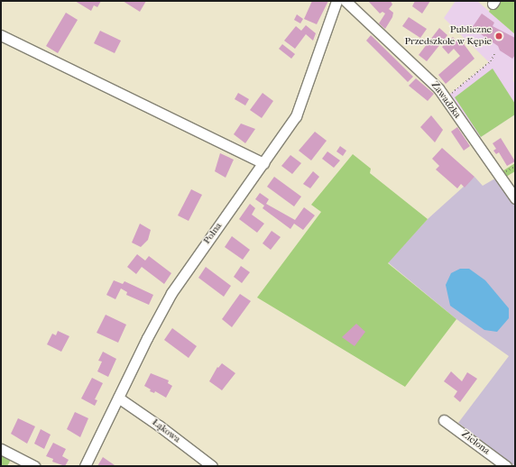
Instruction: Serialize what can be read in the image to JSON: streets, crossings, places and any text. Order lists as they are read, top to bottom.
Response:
{
  "streets": {
    "street": [
      "Zawadzka",
      "Polna",
      "Łąkowa",
      "Zielona"
    ]
  },
  "crossings": [
    ["Polna", "Łąkowa"]
  ],
  "places": ["Publiczne Przedszkole w Kępie"]
}
